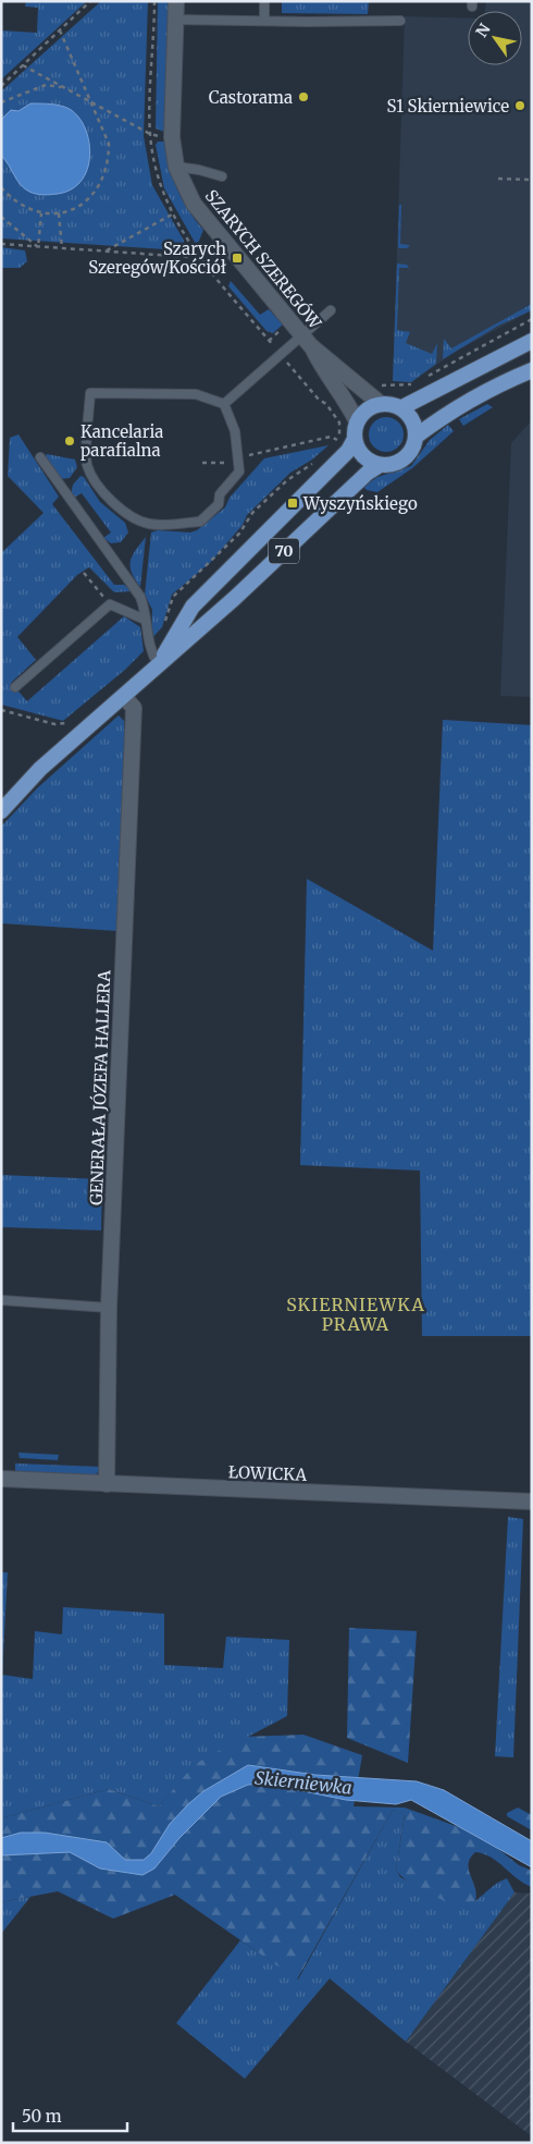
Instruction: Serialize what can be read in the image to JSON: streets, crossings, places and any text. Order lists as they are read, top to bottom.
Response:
{
  "streets": {
    "main road": ["70"],
    "street": ["SZARYCH SZEREGÓW", "GENERAŁA JÓZEFA HALLERA", "ŁOWICKA"]
  },
  "crossings": [
    ["SZARYCH SZEREGÓW", "70"],
    ["70", "GENERAŁA JÓZEFA HALLERA"],
    ["GENERAŁA JÓZEFA HALLERA", "ŁOWICKA"]
  ],
  "districts": ["SKIERNIEWKA PRAWA"],
  "water": ["Skierniewka"],
  "places": {
    "other": ["Castorama", "S1 Skierniewice", "Kancelaria parafialna"],
    "transit": ["Szarych Szeregów/Kościół", "Wyszyńskiego"]
  },
  "scale_bar": "50 m",
  "north": "top left"
}
